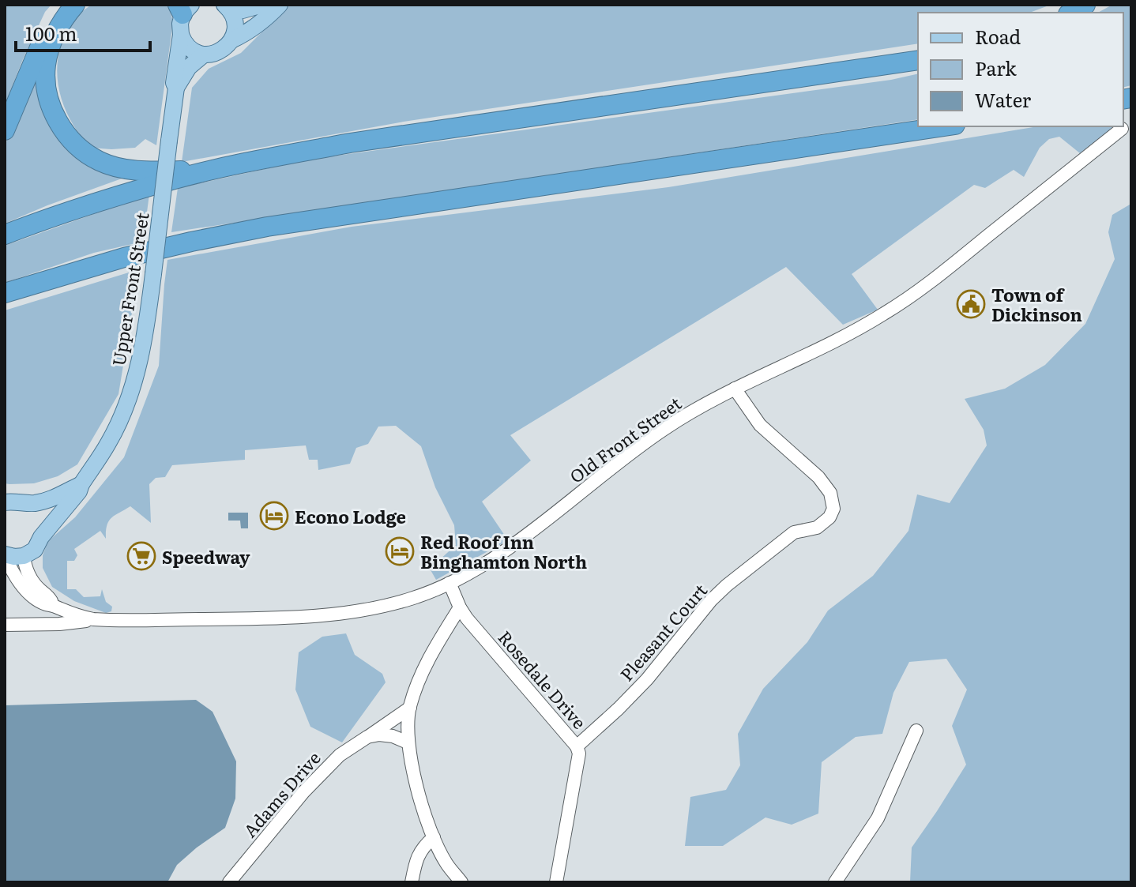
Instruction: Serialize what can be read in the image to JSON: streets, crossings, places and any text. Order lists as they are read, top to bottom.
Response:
{
  "streets": {
    "main road": ["Upper Front Street"],
    "street": [
      "Old Front Street",
      "Pleasant Court",
      "Rosedale Drive",
      "Adams Drive"
    ]
  },
  "crossings": [
    ["Upper Front Street", "Old Front Street"],
    ["Old Front Street", "Pleasant Court"],
    ["Old Front Street", "Rosedale Drive"],
    ["Pleasant Court", "Rosedale Drive"]
  ],
  "places": {
    "public building": ["Town of Dickinson"],
    "hotel": ["Econo Lodge", "Red Roof Inn Binghamton North"],
    "supermarket": ["Speedway"]
  },
  "legend": ["Road", "Park", "Water"],
  "scale_bar": "100 m"
}
